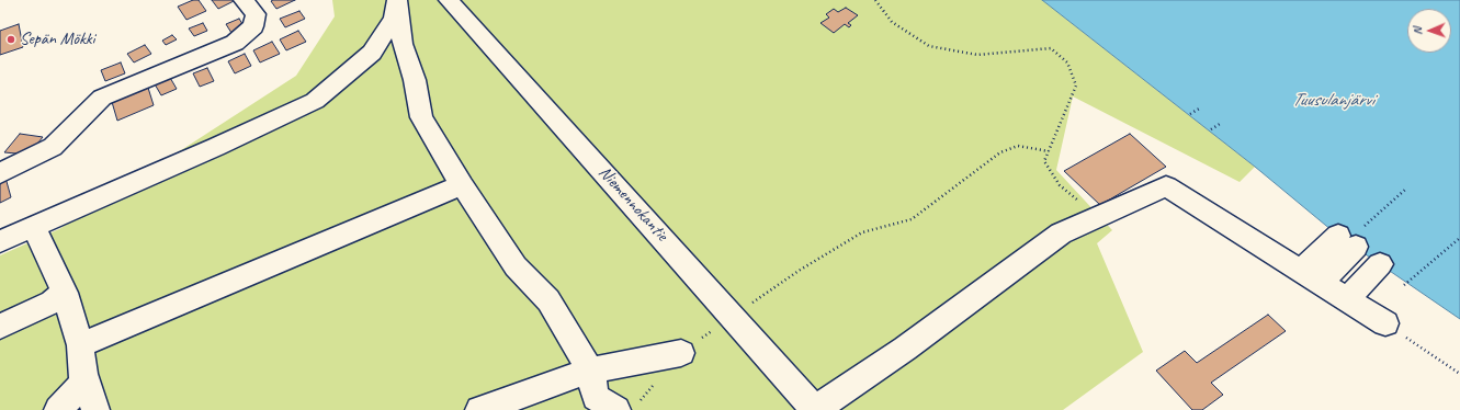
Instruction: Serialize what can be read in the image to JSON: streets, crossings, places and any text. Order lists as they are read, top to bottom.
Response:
{
  "streets": {
    "street": ["Niemennokantie"]
  },
  "water": ["Tuusulanjärvi"],
  "places": ["Sepän Mökki"],
  "north": "left"
}
